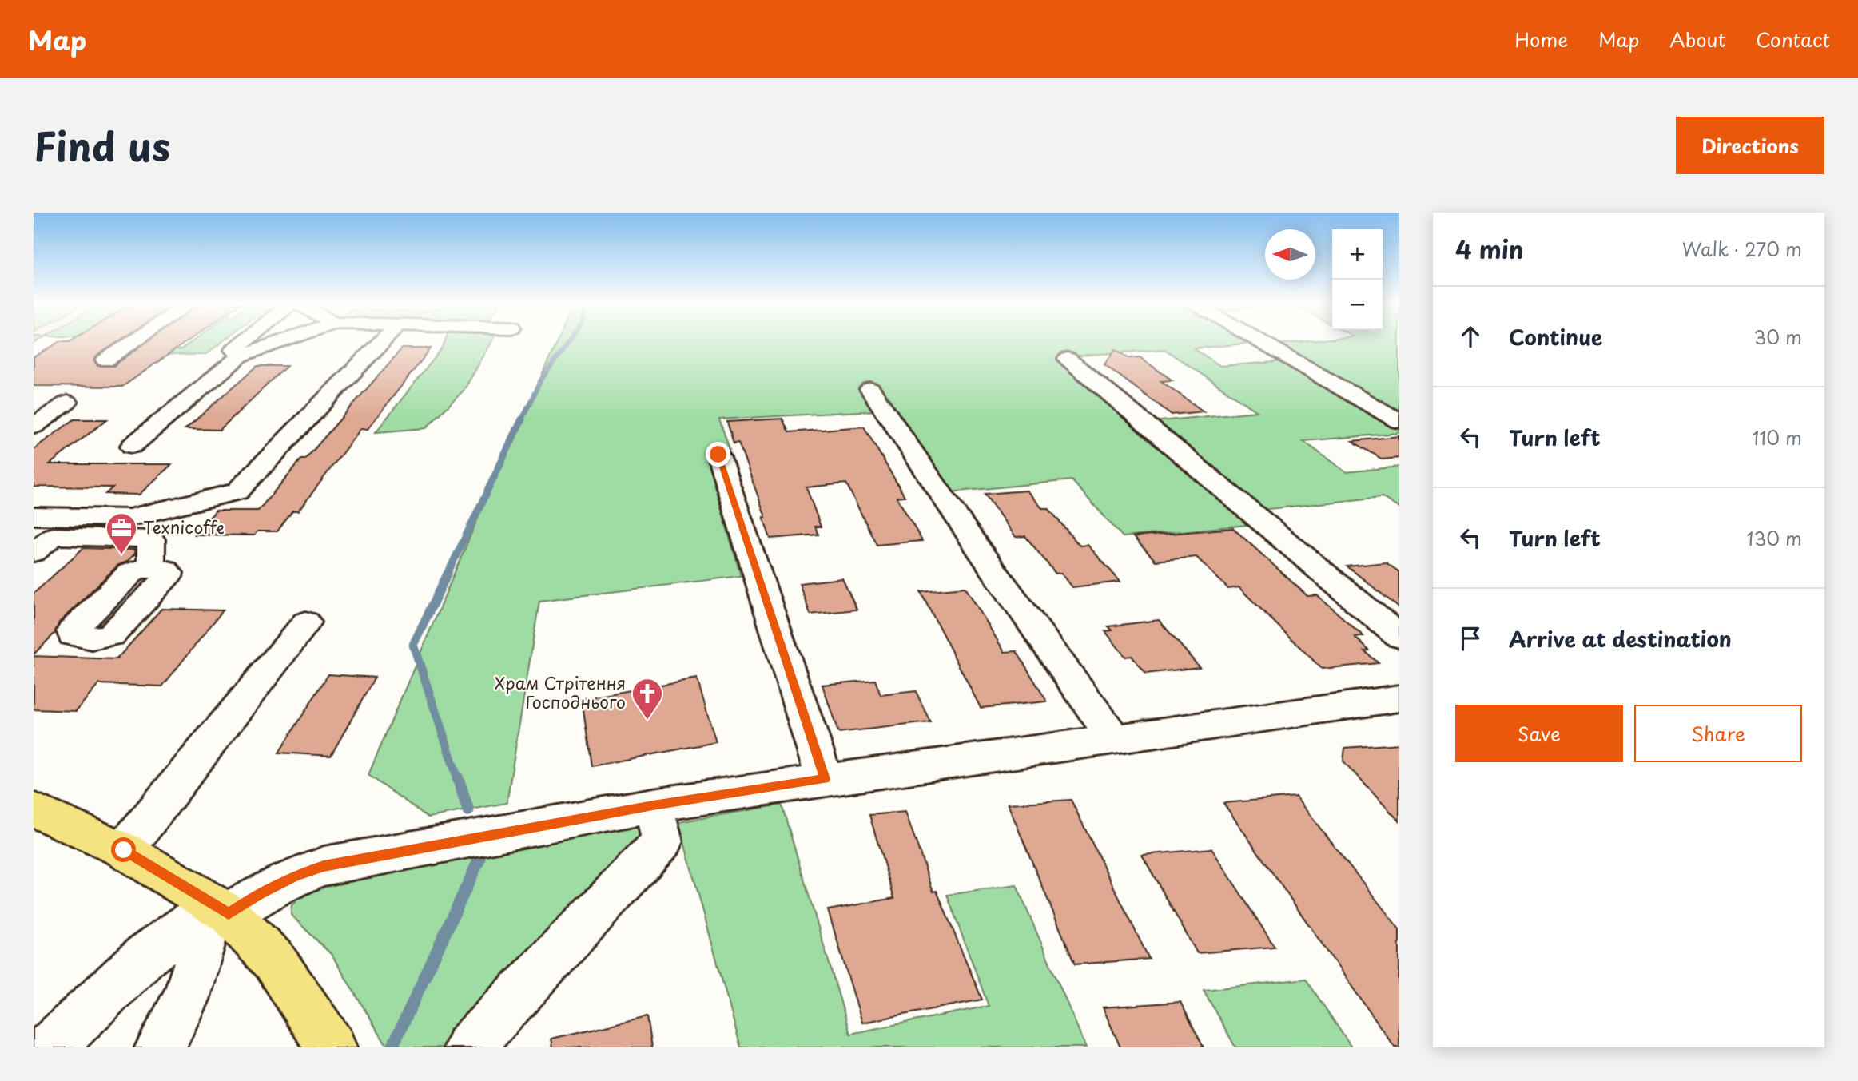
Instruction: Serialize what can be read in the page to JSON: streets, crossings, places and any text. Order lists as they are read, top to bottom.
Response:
{
  "places": {
    "office": ["Texnicoffe"],
    "church": ["Храм Стрітення Господнього"]
  },
  "north": "left",
  "page": {
    "header": "Map",
    "nav": [
      "Home",
      "Map",
      "About",
      "Contact"
    ],
    "title": "Find us",
    "buttons": [
      "Directions",
      ["Save", "Share"]
    ],
    "heading": ["4 min", "Walk · 270 m"],
    "map_buttons": ["+", "−"],
    "list": [
      ["Continue", "30 m"],
      ["Turn left", "110 m"],
      ["Turn left", "130 m"],
      "Arrive at destination"
    ]
  }
}
